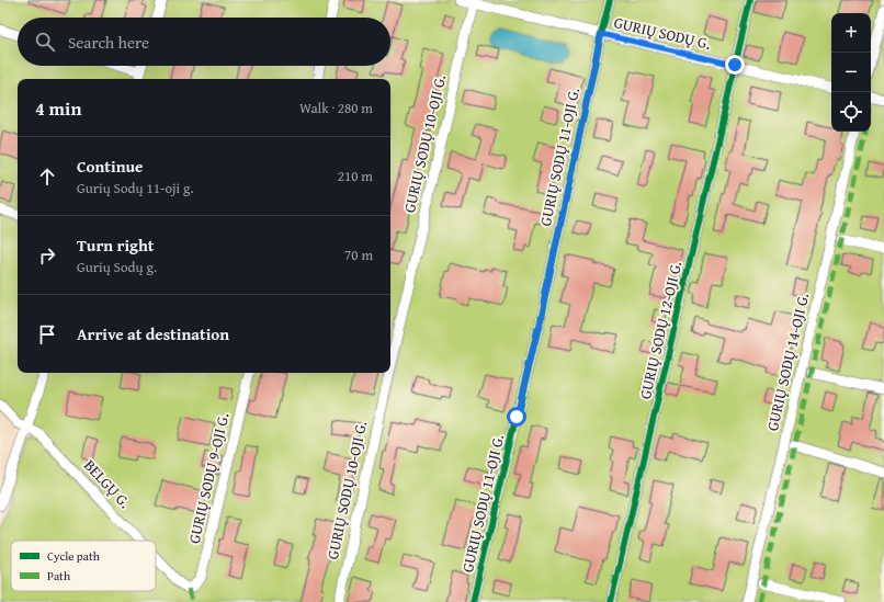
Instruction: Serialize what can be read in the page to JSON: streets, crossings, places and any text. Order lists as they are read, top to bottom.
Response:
{
  "streets": {
    "street": [
      "GURIŲ SODŲ G.",
      "GURIŲ SODŲ 10-OJI G.",
      "GURIŲ SODŲ 11-OJI G.",
      "GURIŲ SODŲ 12-OJI G.",
      "GURIŲ SODŲ 14-OJI G.",
      "GURIŲ SODŲ 9-OJI G.",
      "BELGŲ G."
    ]
  },
  "crossings": [
    ["GURIŲ SODŲ G.", "GURIŲ SODŲ 10-OJI G."],
    ["GURIŲ SODŲ G.", "GURIŲ SODŲ 11-OJI G."],
    ["GURIŲ SODŲ G.", "GURIŲ SODŲ 12-OJI G."],
    ["GURIŲ SODŲ 9-OJI G.", "BELGŲ G."]
  ],
  "legend": ["Cycle path", "Path"],
  "page": {
    "map_buttons": ["+", "−"],
    "search": "Search here",
    "heading": ["4 min", "Walk · 280 m"],
    "list": [
      ["Continue", "Gurių Sodų 11-oji g.", "210 m"],
      ["Turn right", "Gurių Sodų g.", "70 m"],
      "Arrive at destination"
    ]
  }
}
